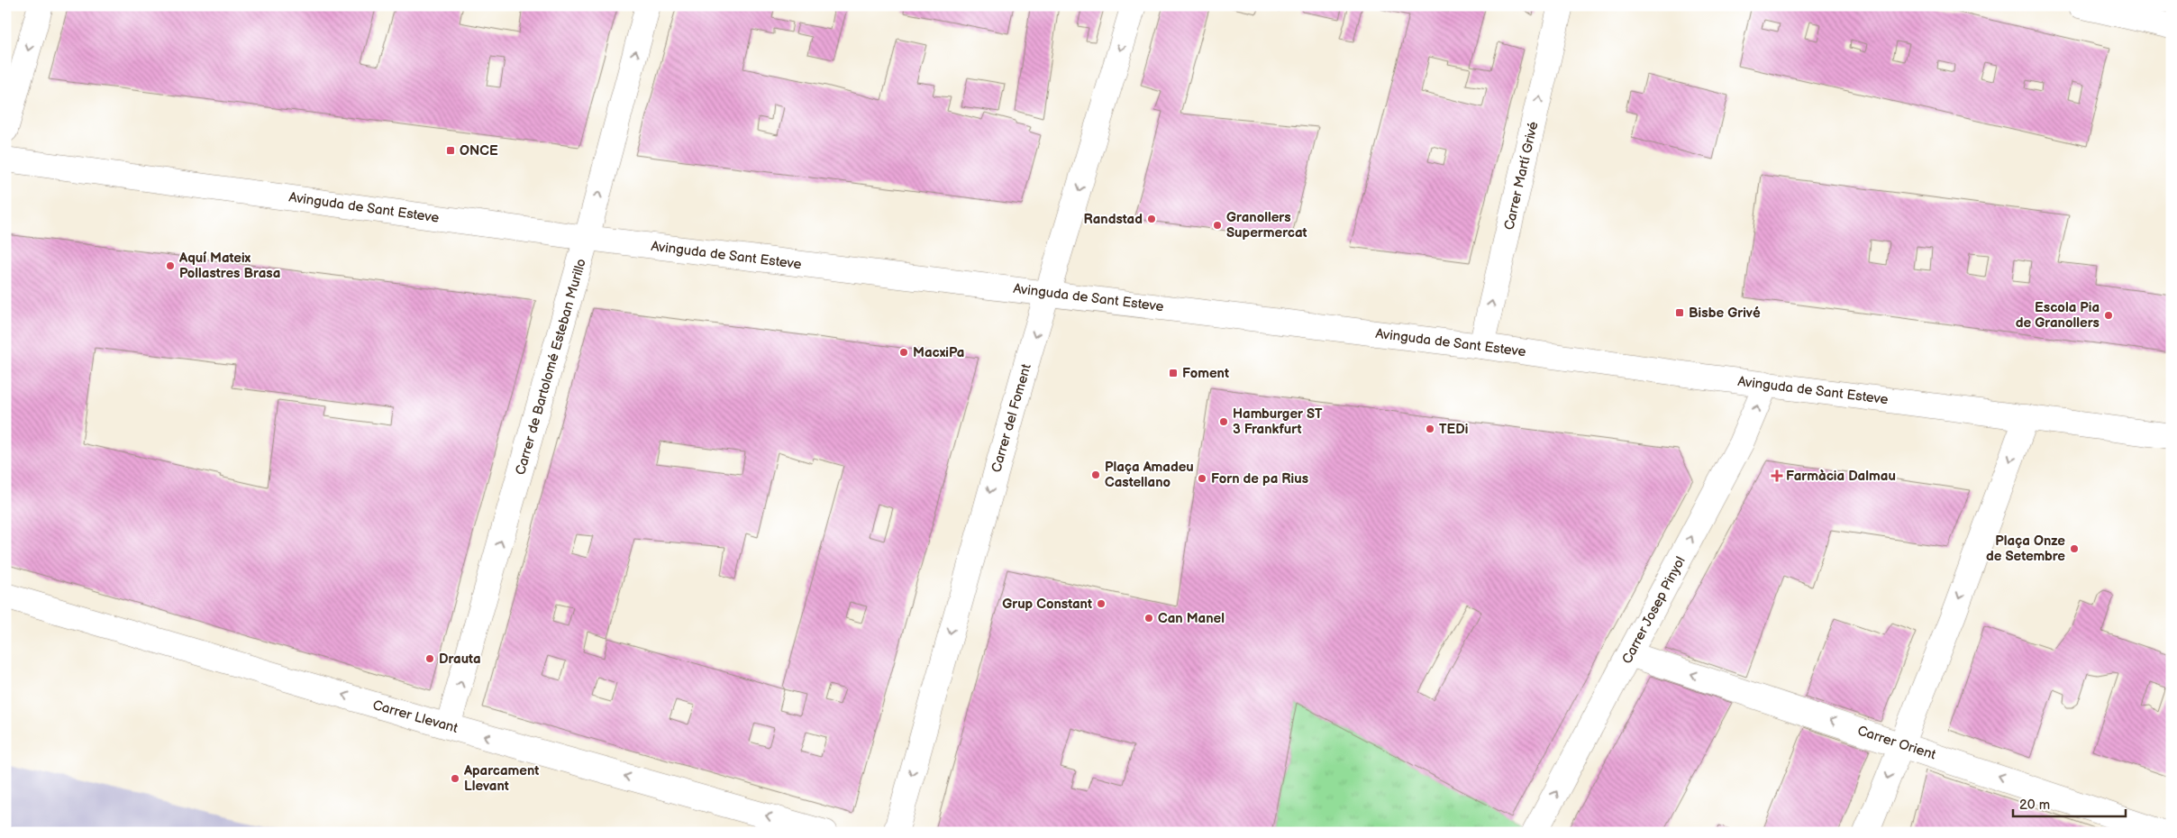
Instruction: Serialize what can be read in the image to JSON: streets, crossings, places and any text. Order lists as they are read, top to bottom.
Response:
{
  "streets": {
    "street": [
      "Carrer Martí Grivé",
      "Avinguda de Sant Esteve",
      "Carrer de Bartolomé Esteban Murillo",
      "Carrer del Foment",
      "Carrer Josep Pinyol",
      "Carrer Llevant",
      "Carrer Orient"
    ]
  },
  "crossings": [
    ["Carrer Martí Grivé", "Avinguda de Sant Esteve"],
    ["Avinguda de Sant Esteve", "Carrer de Bartolomé Esteban Murillo"],
    ["Avinguda de Sant Esteve", "Carrer del Foment"],
    ["Avinguda de Sant Esteve", "Carrer Josep Pinyol"],
    ["Carrer de Bartolomé Esteban Murillo", "Carrer Llevant"],
    ["Carrer Josep Pinyol", "Carrer Orient"]
  ],
  "one_way": [
    "Carrer Martí Grivé",
    "Carrer de Bartolomé Esteban Murillo",
    "Carrer del Foment",
    "Carrer Josep Pinyol",
    "Carrer Llevant",
    "Carrer Orient"
  ],
  "places": {
    "transit": ["ONCE", "Bisbe Grivé", "Foment"],
    "other": [
      "Randstad",
      "Granollers Supermercat",
      "Aquí Mateix Pollastres Brasa",
      "Escola Pia de Granollers",
      "MacxiPa",
      "Hamburger ST 3 Frankfurt",
      "TEDi",
      "Plaça Amadeu Castellano",
      "Forn de pa Rius",
      "Plaça Onze de Setembre",
      "Grup Constant",
      "Can Manel",
      "Drauta",
      "Aparcament Llevant"
    ],
    "health": ["Farmàcia Dalmau"]
  },
  "scale_bar": "20 m"
}
